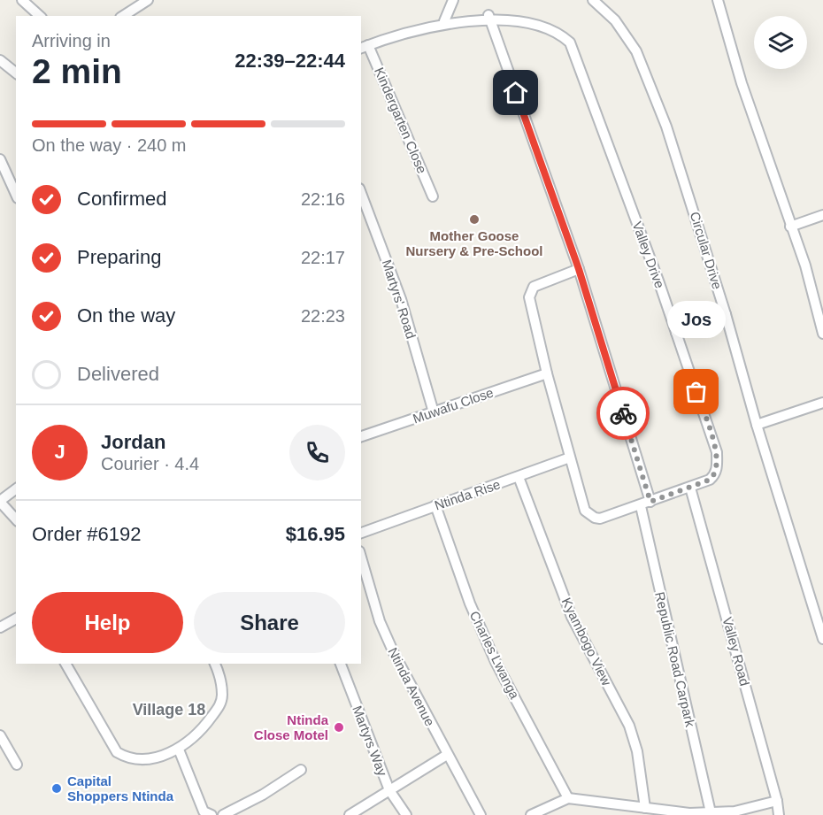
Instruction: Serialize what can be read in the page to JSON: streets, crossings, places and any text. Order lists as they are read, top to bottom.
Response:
{
  "streets": {
    "street": [
      "Kindergarten Close",
      "Circular Drive",
      "Valley Drive",
      "Martyrs' Road",
      "Muwafu Close",
      "Ntinda Rise",
      "Kyambogo View",
      "Valley Road",
      "Charles Lwanga",
      "Republic Road Carpark",
      "Ntinda Avenue",
      "Martyrs Way"
    ]
  },
  "crossings": [
    ["Valley Drive", "Muwafu Close"],
    ["Valley Drive", "Ntinda Rise"],
    ["Valley Drive", "Valley Road"],
    ["Valley Drive", "Republic Road Carpark"],
    ["Martyrs' Road", "Muwafu Close"],
    ["Ntinda Rise", "Kyambogo View"],
    ["Ntinda Rise", "Charles Lwanga"]
  ],
  "districts": ["Village 18"],
  "places": [
    "Mother Goose Nursery & Pre-School",
    "Jos",
    "Ntinda Close Motel",
    "Capital Shoppers Ntinda"
  ],
  "page": {
    "heading": ["2 min", "Arriving in", "22:39–22:44"],
    "panel": [
      "Jordan",
      "Courier · 4.4",
      "Order #6192",
      "$16.95"
    ],
    "bar": "On the way · 240 m",
    "list": [
      ["Confirmed", "22:16"],
      ["Preparing", "22:17"],
      ["On the way", "22:23"],
      "Delivered"
    ],
    "bubble": "Jos",
    "round": "J",
    "buttons": ["Help", "Share"]
  }
}
